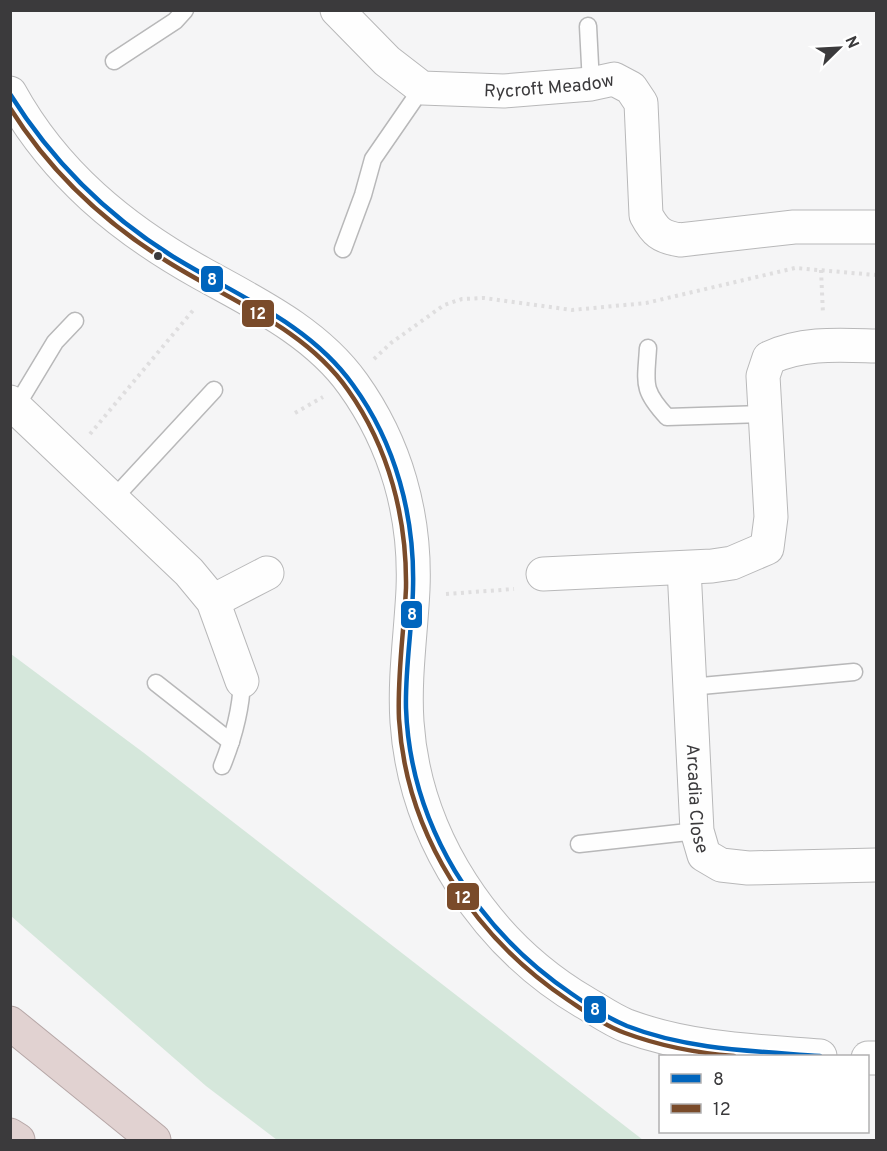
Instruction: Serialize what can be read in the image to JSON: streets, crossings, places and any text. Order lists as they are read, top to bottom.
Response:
{
  "streets": {
    "street": ["Rycroft Meadow", "Arcadia Close"]
  },
  "lines": ["transit line 8", "transit line 12"],
  "legend": ["8", "12"],
  "north": "top right"
}
